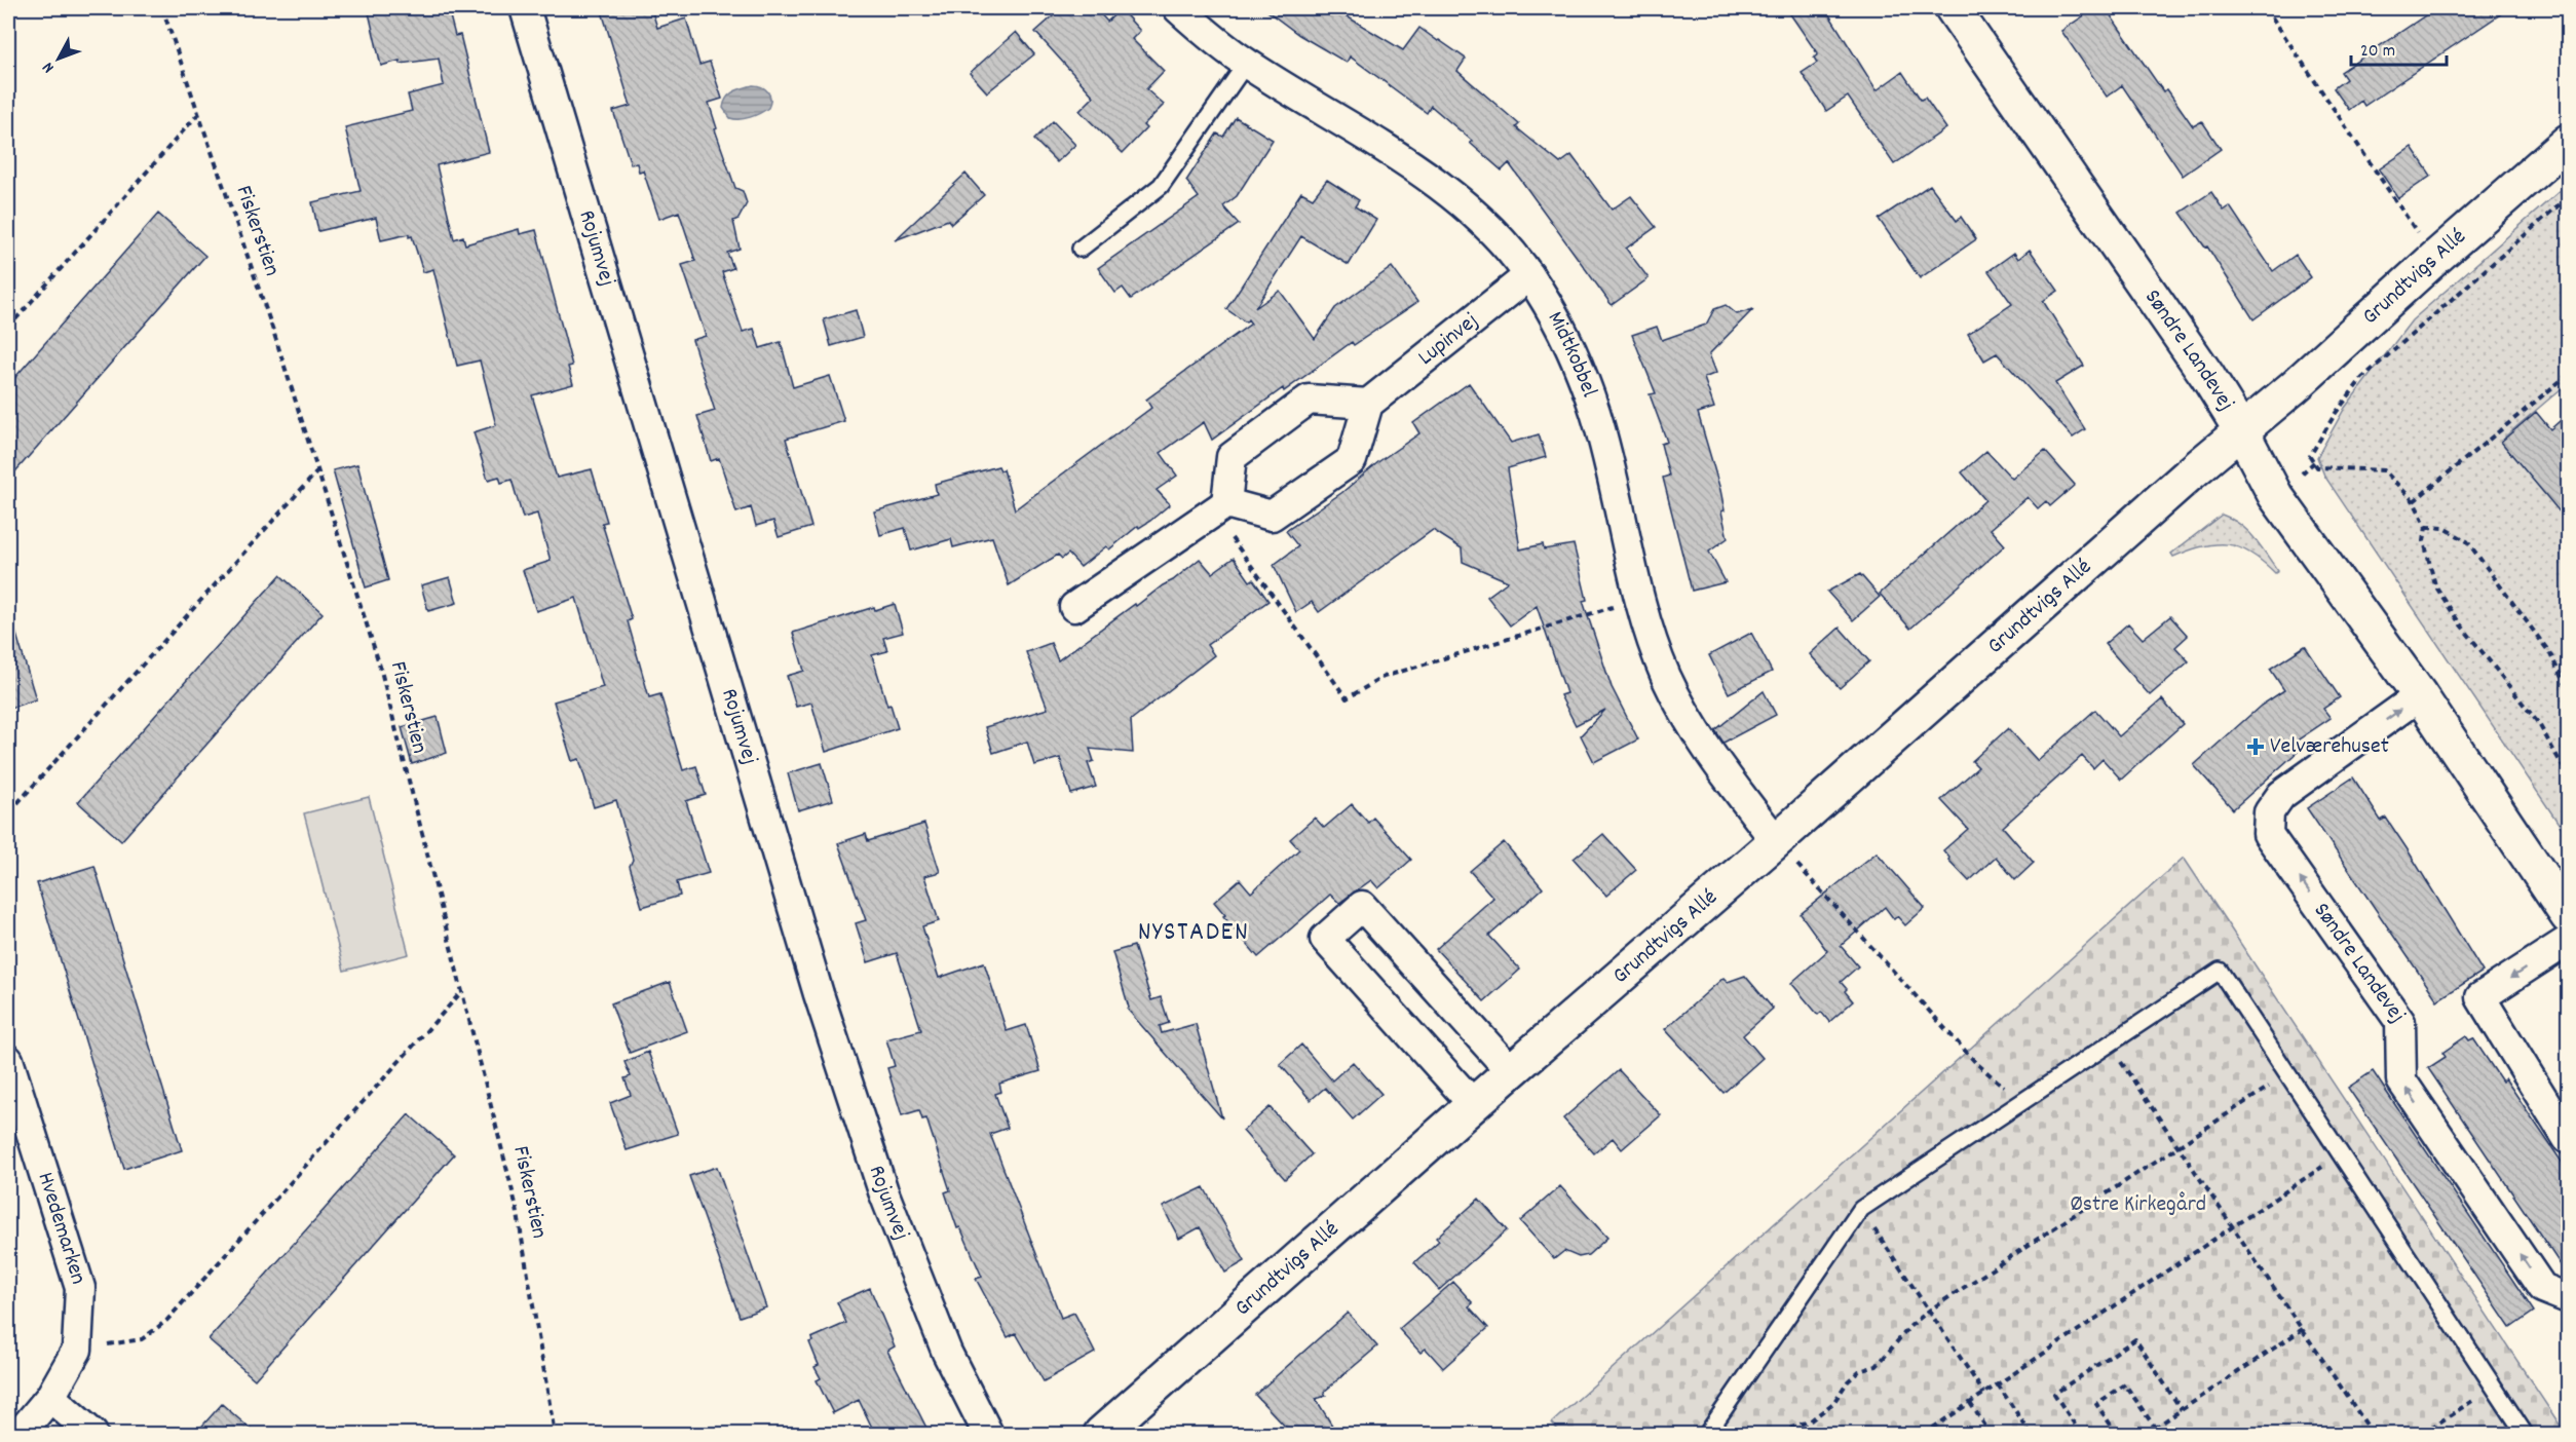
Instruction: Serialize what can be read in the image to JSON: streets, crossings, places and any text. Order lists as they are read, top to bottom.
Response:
{
  "streets": {
    "street": [
      "Rojumvej",
      "Grundtvigs Allé",
      "Lupinvej",
      "Søndre Landevej",
      "Midtkobbel",
      "Hvedemarken"
    ],
    "path": ["Fiskerstien"]
  },
  "crossings": [
    ["Grundtvigs Allé", "Søndre Landevej"],
    ["Grundtvigs Allé", "Midtkobbel"],
    ["Lupinvej", "Midtkobbel"]
  ],
  "districts": ["NYSTADEN"],
  "parks": ["Østre Kirkegård"],
  "places": {
    "health": ["Velværehuset"]
  },
  "scale_bar": "20 m",
  "north": "bottom left"
}
